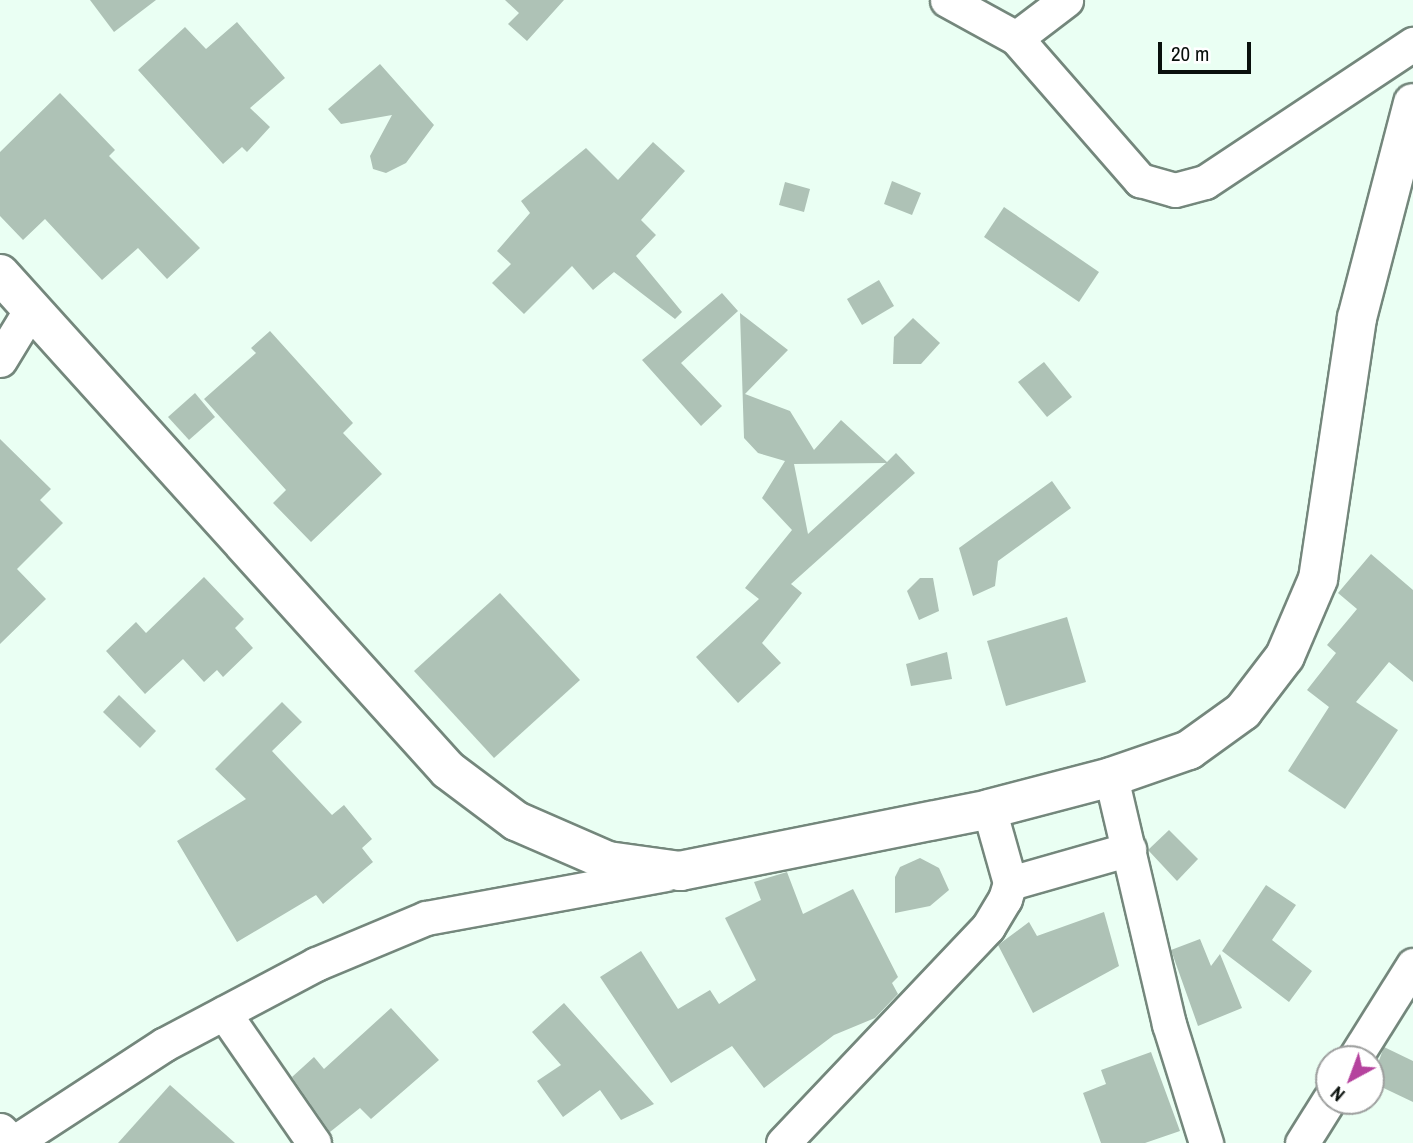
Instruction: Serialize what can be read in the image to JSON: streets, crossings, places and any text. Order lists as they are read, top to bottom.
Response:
{
  "scale_bar": "20 m",
  "north": "bottom left"
}
